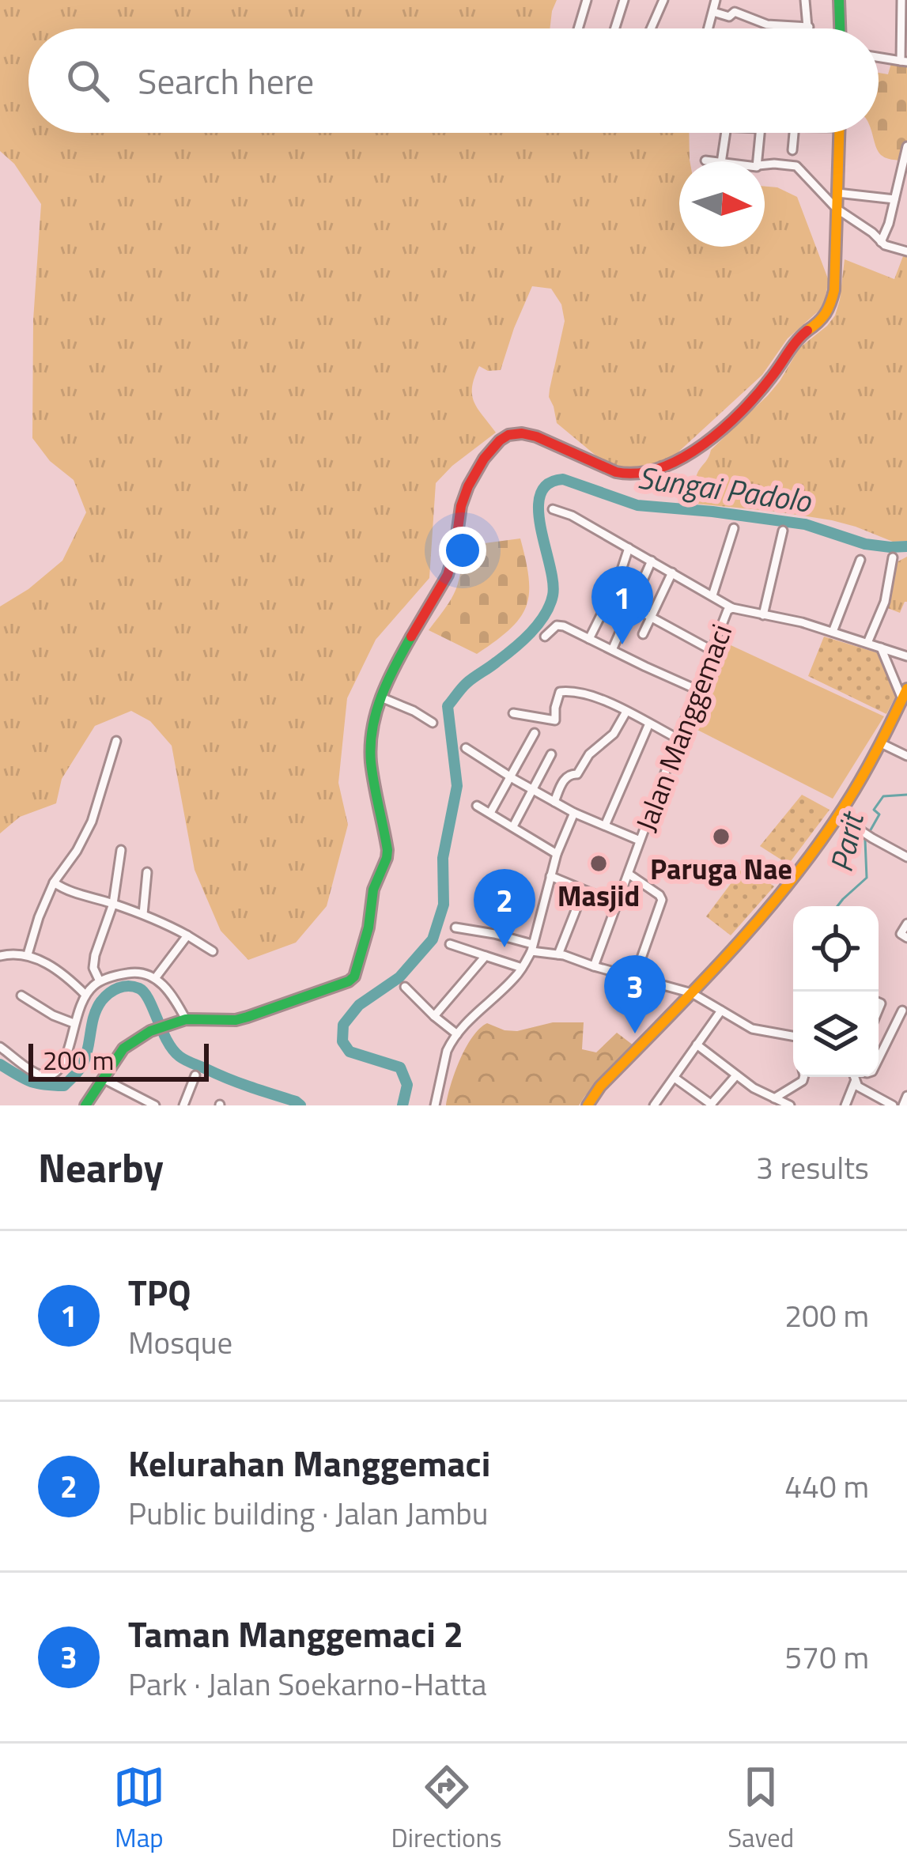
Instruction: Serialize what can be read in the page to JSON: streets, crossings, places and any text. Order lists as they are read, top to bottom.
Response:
{
  "streets": {
    "street": ["Jalan Manggemaci"]
  },
  "water": ["Sungai Padolo", "Parit"],
  "places": ["Paruga Nae", "Masjid"],
  "scale_bar": "200 m",
  "north": "right",
  "page": {
    "search": "Search here",
    "pins": ["1", "2", "3"],
    "scale": "200 m",
    "heading": ["Nearby", "3 results"],
    "list": [
      {
        "mark": "1",
        "name": "TPQ",
        "note": "Mosque",
        "value": "200 m"
      },
      {
        "mark": "2",
        "name": "Kelurahan Manggemaci",
        "note": "Public building · Jalan Jambu",
        "value": "440 m"
      },
      {
        "mark": "3",
        "name": "Taman Manggemaci 2",
        "note": "Park · Jalan Soekarno-Hatta",
        "value": "570 m"
      }
    ],
    "nav": ["Map", "Directions", "Saved"]
  }
}
